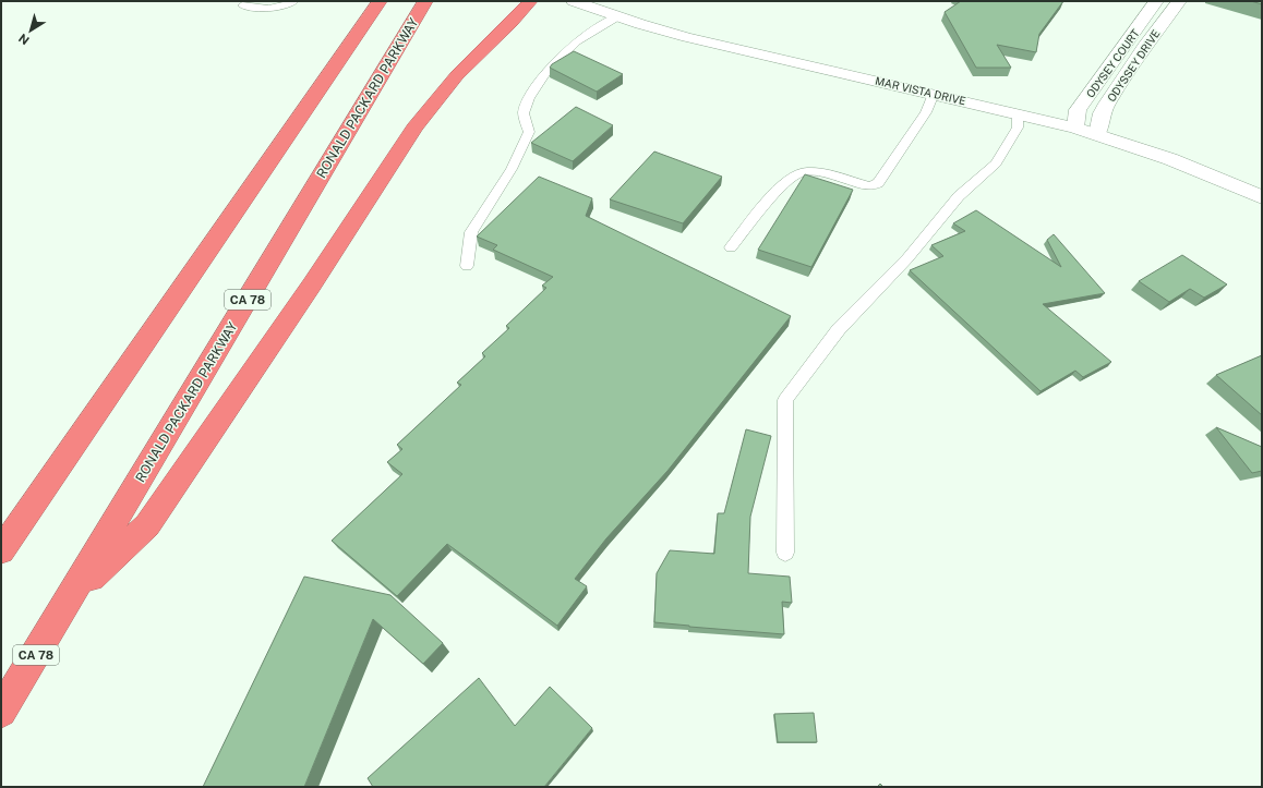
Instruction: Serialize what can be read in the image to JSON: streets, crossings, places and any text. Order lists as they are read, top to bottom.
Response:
{
  "streets": {
    "highway": ["RONALD PACKARD PARKWAY", "CA 78"],
    "street": ["ODYSEY COURT", "ODYSSEY DRIVE", "MAR VISTA DRIVE"]
  },
  "crossings": [
    ["ODYSEY COURT", "MAR VISTA DRIVE"],
    ["ODYSSEY DRIVE", "MAR VISTA DRIVE"]
  ],
  "north": "bottom left"
}
